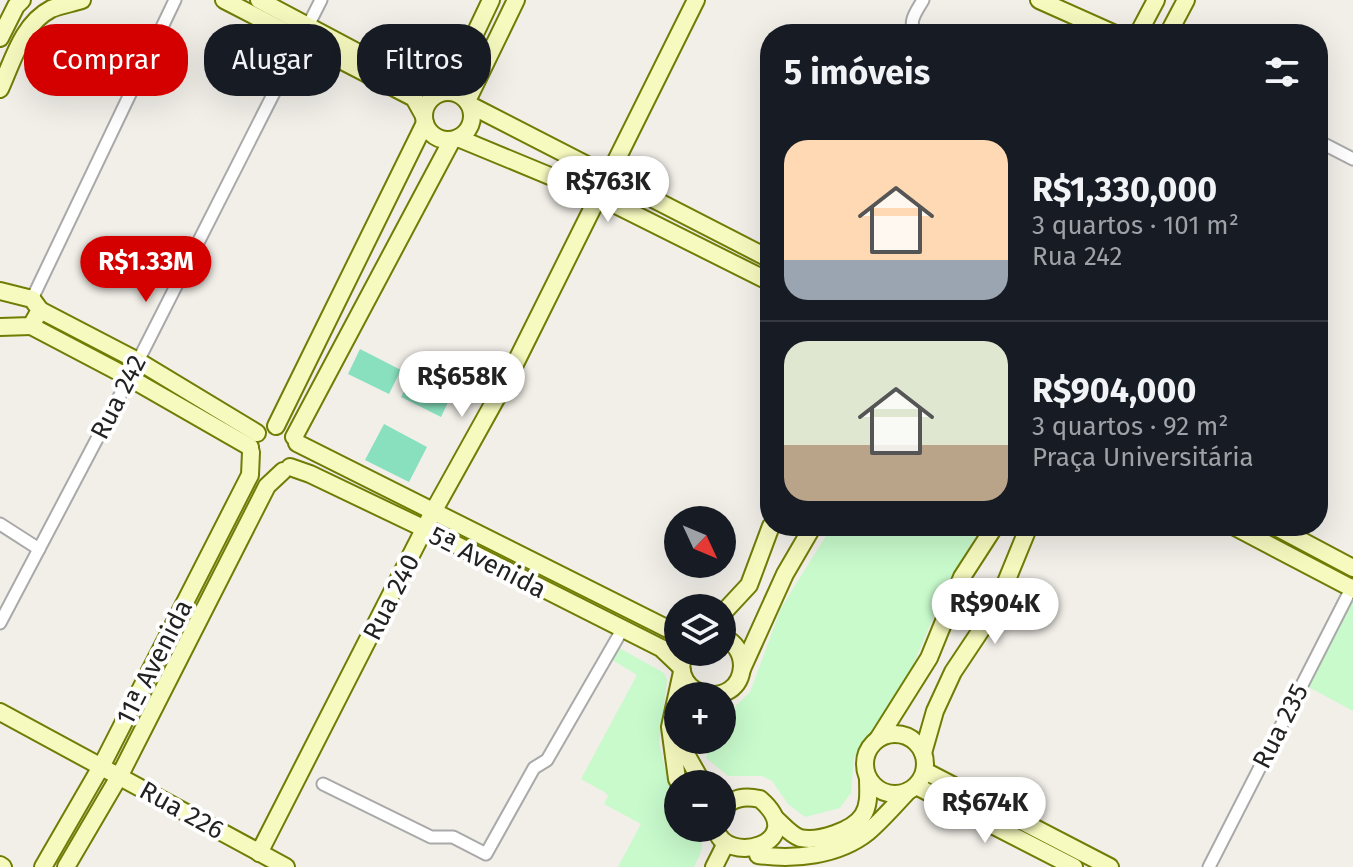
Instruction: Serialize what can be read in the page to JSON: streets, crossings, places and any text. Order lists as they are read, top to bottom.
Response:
{
  "streets": {
    "main road": [
      "5ª Avenida",
      "Rua 240",
      "11ª Avenida",
      "Rua 226"
    ],
    "street": ["Rua 242", "Rua 235"]
  },
  "crossings": [
    ["5ª Avenida", "Rua 240"],
    ["5ª Avenida", "11ª Avenida"],
    ["Rua 240", "Rua 226"],
    ["11ª Avenida", "Rua 226"]
  ],
  "north": "bottom right",
  "page": {
    "chip": ["Comprar", "Alugar", "Filtros"],
    "heading": "5 imóveis",
    "list": [
      {
        "name": "R$1,330,000",
        "note": "3 quartos · 101 m² · Rua 242"
      },
      {
        "name": "R$904,000",
        "note": "3 quartos · 92 m² · Praça Universitária"
      }
    ],
    "price": [
      "R$763K",
      "R$1.33M",
      "R$658K",
      "R$904K",
      "R$674K"
    ],
    "map_buttons": ["+", "−"]
  }
}
